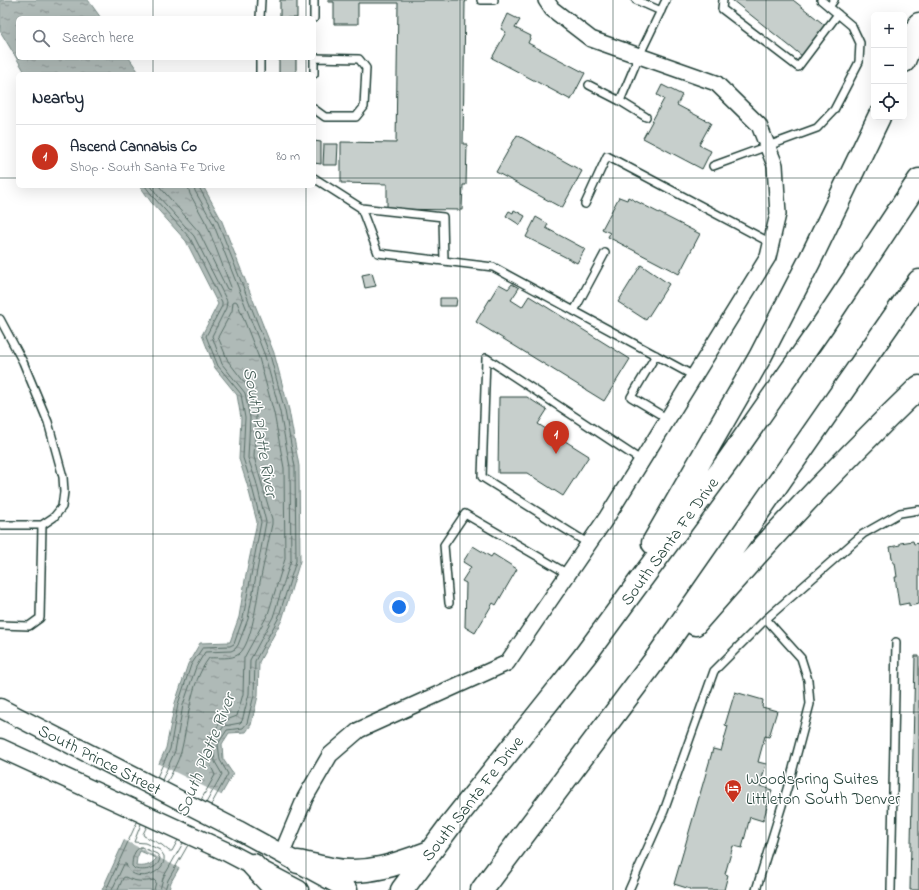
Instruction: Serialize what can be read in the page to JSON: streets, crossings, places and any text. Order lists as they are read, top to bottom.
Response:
{
  "streets": {
    "highway": ["South Santa Fe Drive"],
    "street": ["South Prince Street"]
  },
  "water": ["South Platte River"],
  "places": {
    "hotel": ["Woodspring Suites Littleton South Denver"]
  },
  "page": {
    "map_buttons": ["+", "−"],
    "search": "Search here",
    "heading": "Nearby",
    "list": [
      {
        "mark": "1",
        "name": "Ascend Cannabis Co",
        "note": "Shop · South Santa Fe Drive",
        "value": "80 m"
      }
    ],
    "pins": "1"
  }
}
